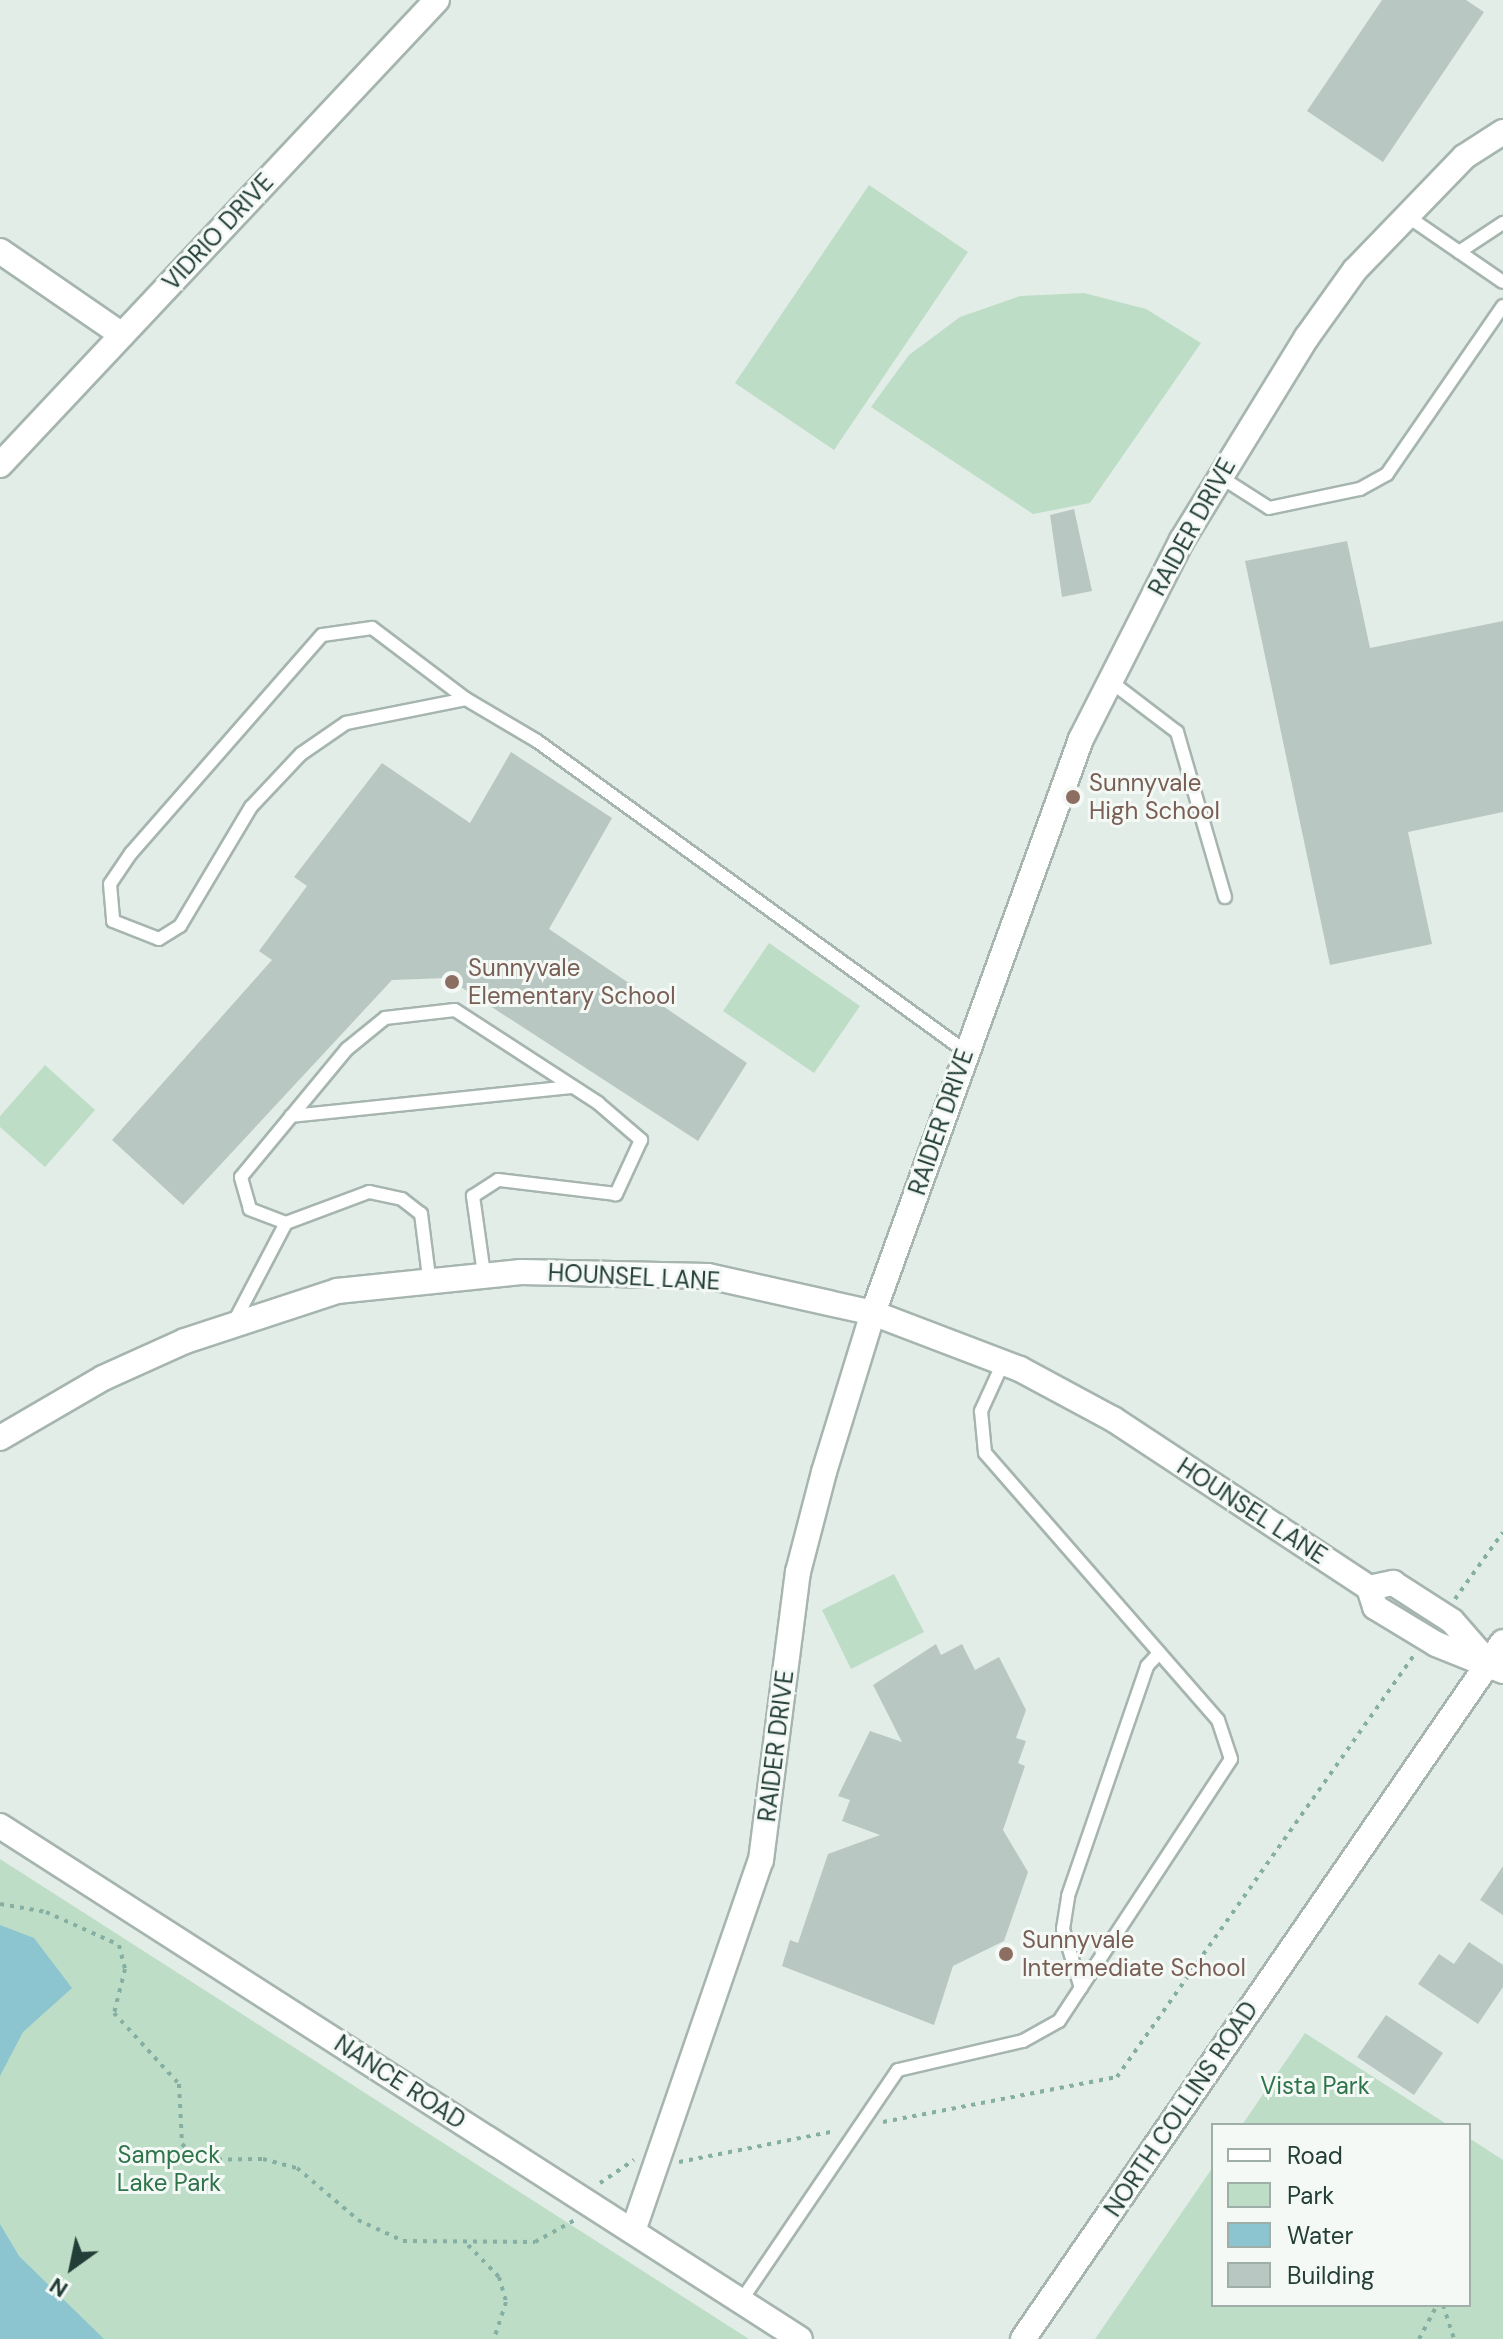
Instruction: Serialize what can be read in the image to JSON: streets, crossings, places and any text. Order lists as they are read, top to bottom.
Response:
{
  "streets": {
    "street": [
      "VIDRIO DRIVE",
      "RAIDER DRIVE",
      "HOUNSEL LANE",
      "NANCE ROAD",
      "NORTH COLLINS ROAD"
    ]
  },
  "crossings": [
    ["RAIDER DRIVE", "HOUNSEL LANE"],
    ["RAIDER DRIVE", "NANCE ROAD"],
    ["HOUNSEL LANE", "NORTH COLLINS ROAD"]
  ],
  "parks": ["Vista Park", "Sampeck Lake Park"],
  "places": ["Sunnyvale High School", "Sunnyvale Elementary School", "Sunnyvale Intermediate School"],
  "legend": [
    "Road",
    "Park",
    "Water",
    "Building"
  ],
  "north": "bottom left"
}
